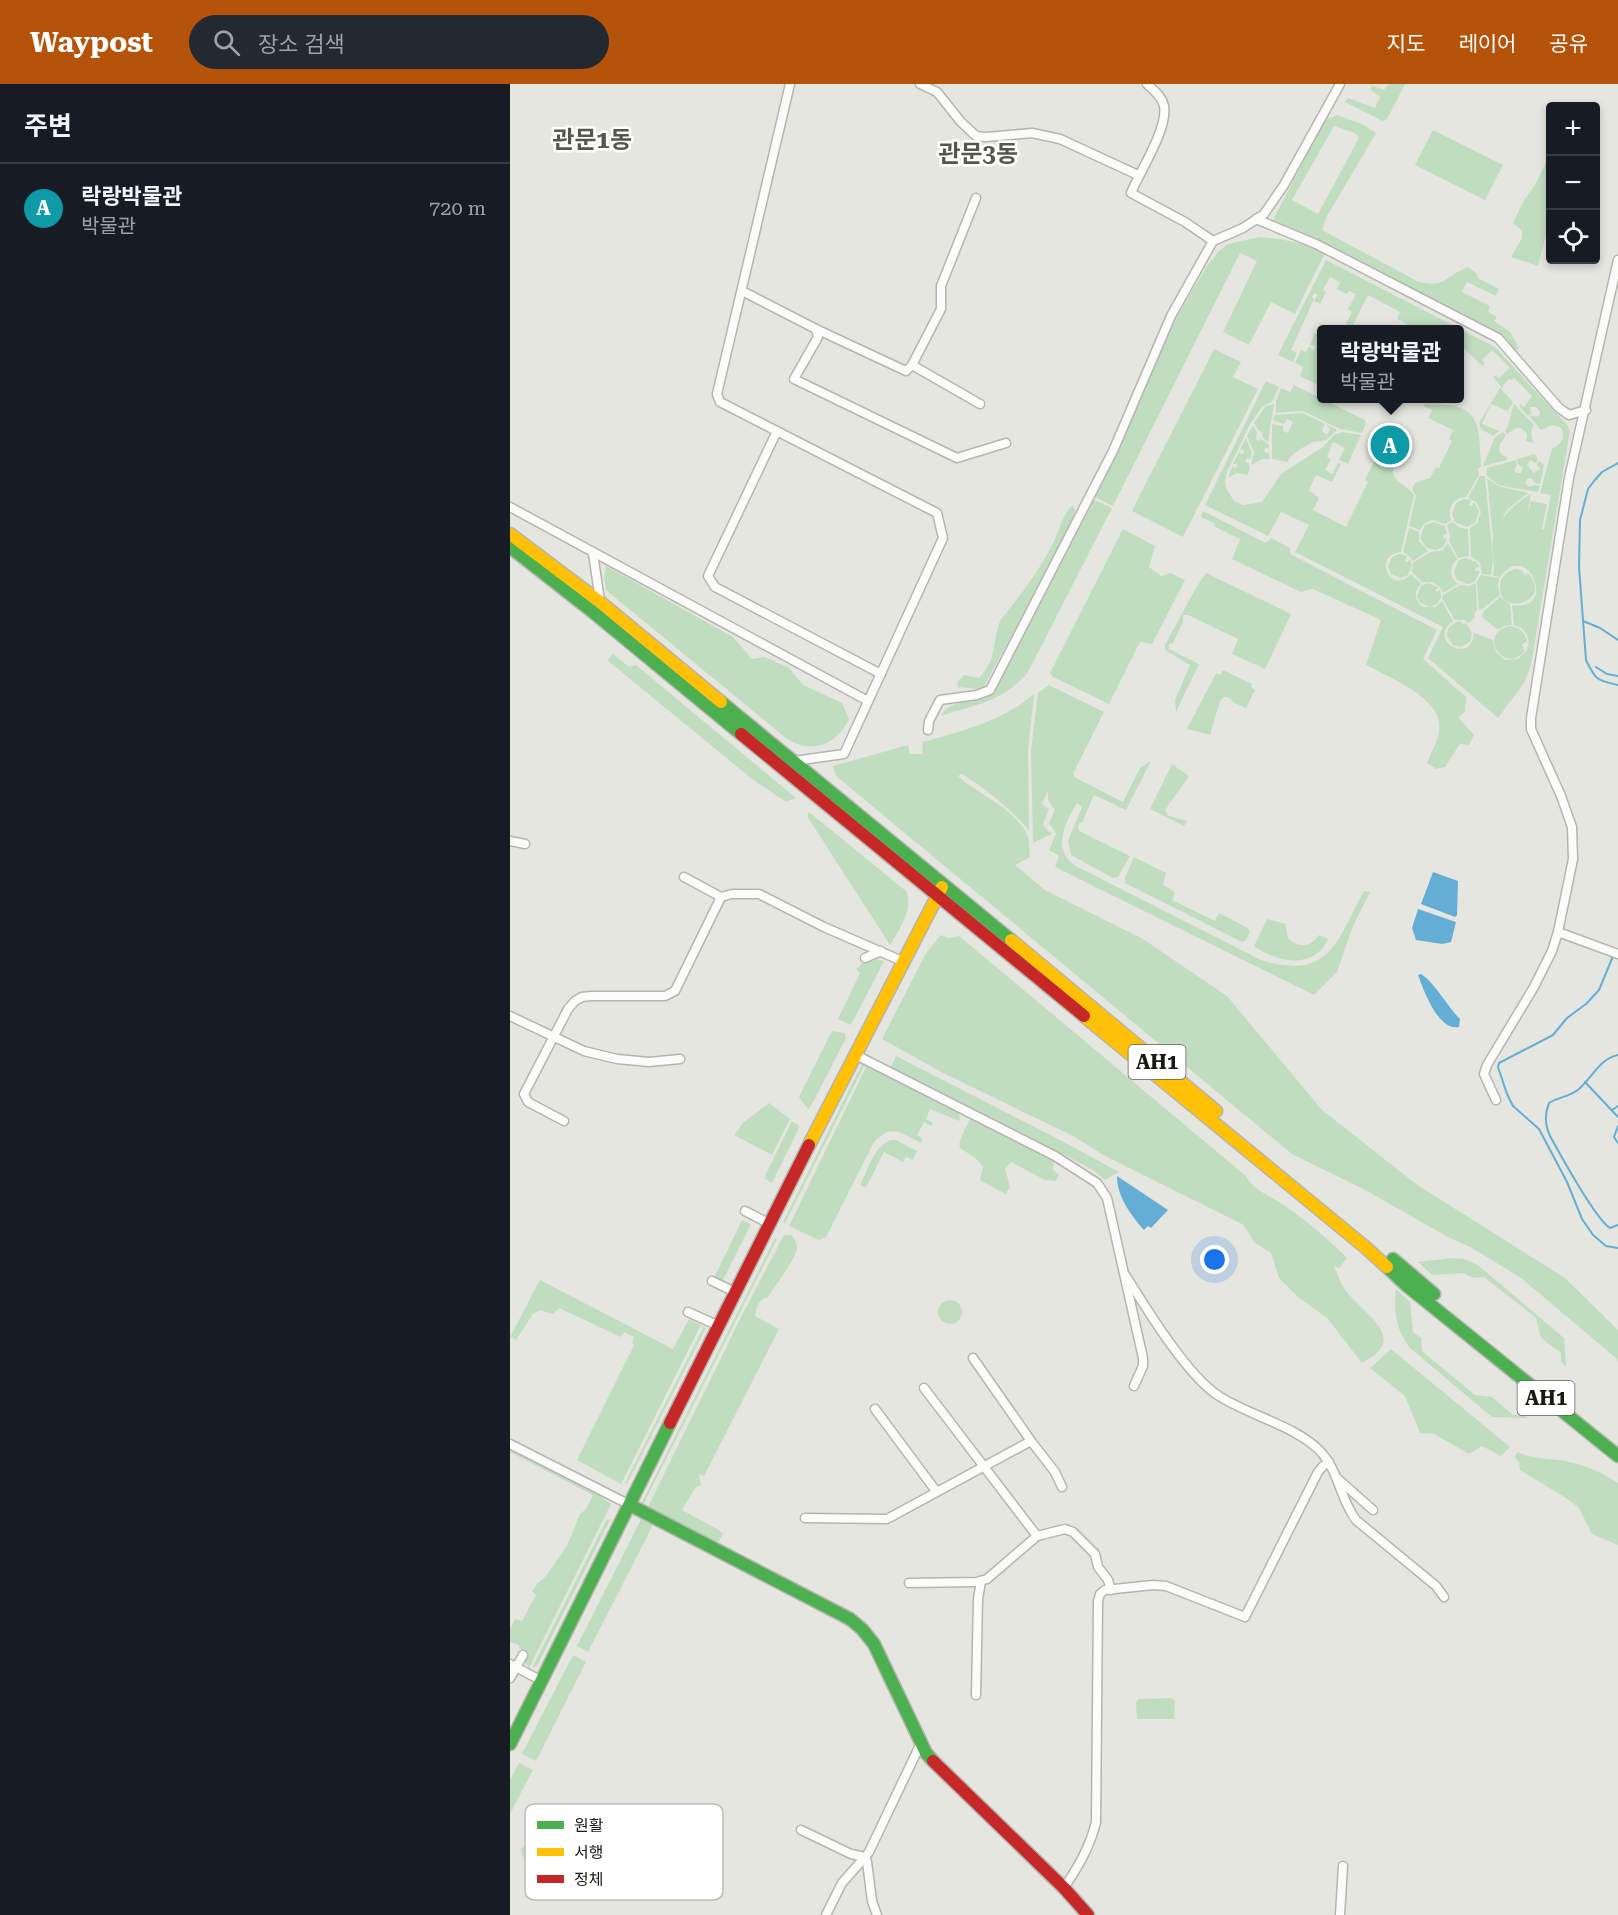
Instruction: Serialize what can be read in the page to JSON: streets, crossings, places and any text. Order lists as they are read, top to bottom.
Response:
{
  "streets": {
    "main road": ["AH1"]
  },
  "districts": ["관문1동", "관문3동"],
  "legend": ["원활", "서행", "정체"],
  "page": {
    "header": "Waypost",
    "search": "장소 검색",
    "nav": ["지도", "레이어", "공유"],
    "heading": "주변",
    "map_buttons": ["+", "−"],
    "list": [
      {
        "mark": "A",
        "name": "락랑박물관",
        "note": "박물관",
        "value": "720 m"
      }
    ],
    "popup": ["락랑박물관", "박물관"],
    "pins": "A"
  }
}
